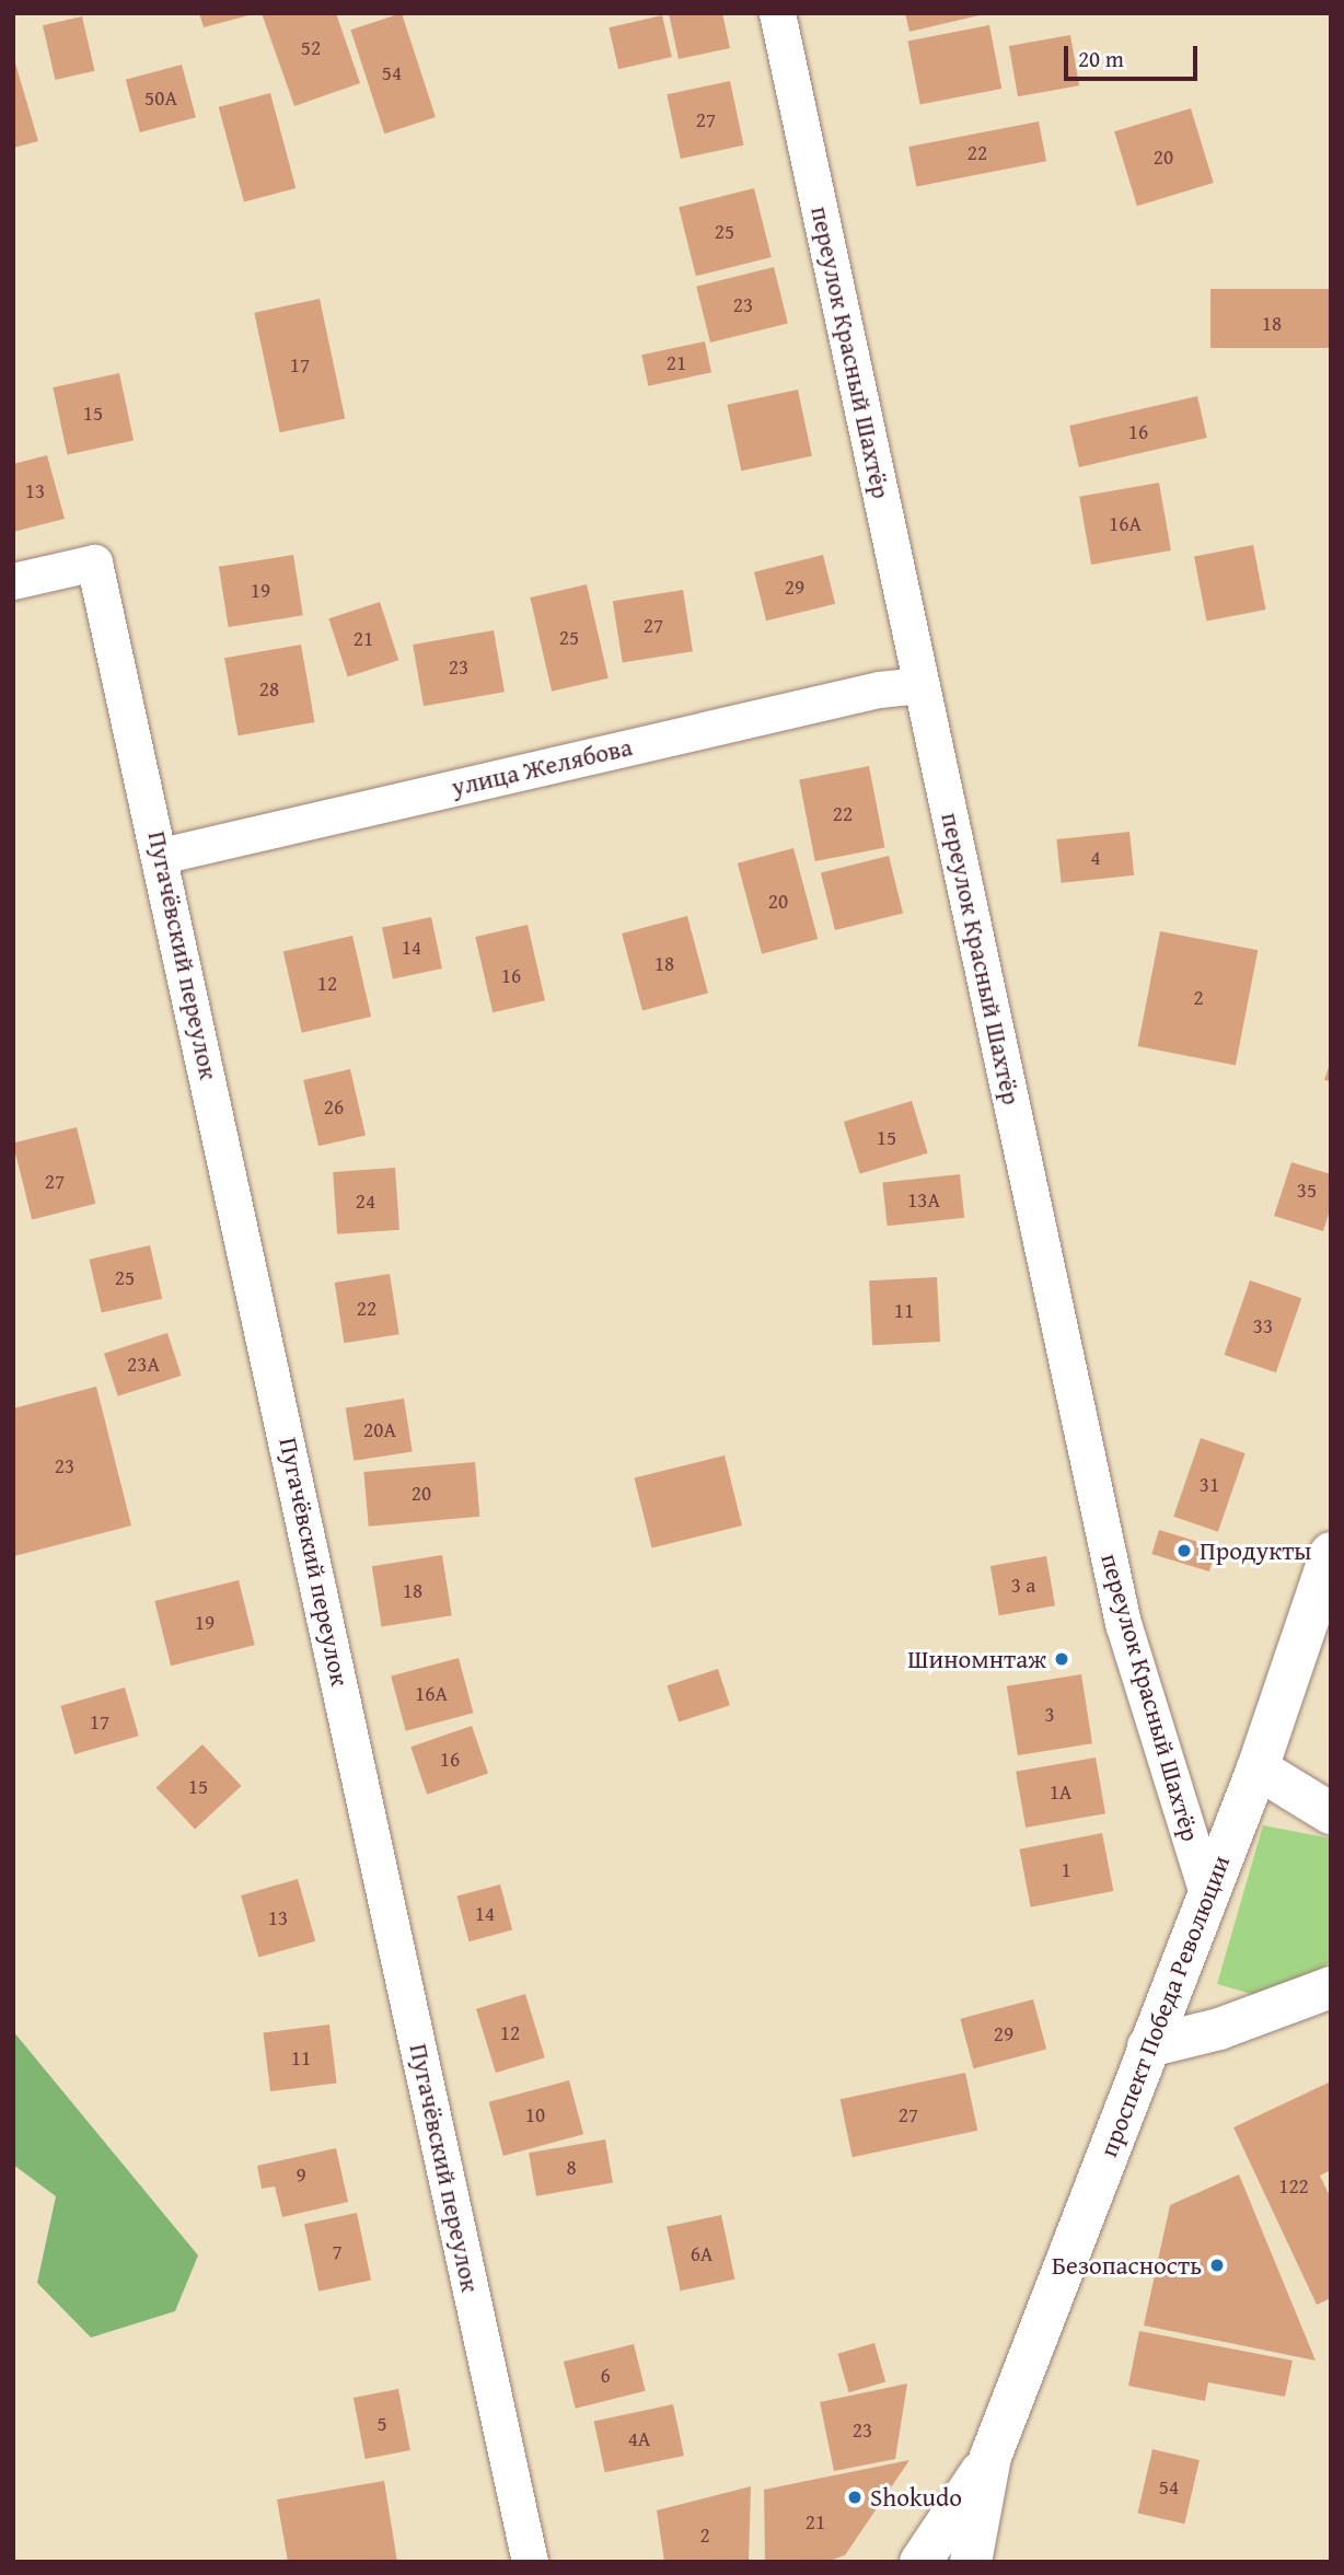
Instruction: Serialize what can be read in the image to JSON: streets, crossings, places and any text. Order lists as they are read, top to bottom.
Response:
{
  "streets": {
    "main road": ["проспект Победа Революции"],
    "street": ["переулок Красный Шахтёр", "улица Желябова", "Пугачёвский переулок"]
  },
  "crossings": [
    ["переулок Красный Шахтёр", "улица Желябова"],
    ["переулок Красный Шахтёр", "проспект Победа Революции"],
    ["улица Желябова", "Пугачёвский переулок"]
  ],
  "places": [
    "Продукты",
    "Шиномнтаж",
    "Безопасность",
    "Shokudo"
  ],
  "house_numbers": [
    "52",
    "54",
    "50А",
    "27",
    "22",
    "20",
    "25",
    "23",
    "18",
    "21",
    "17",
    "15",
    "16",
    "13",
    "16А",
    "29",
    "19",
    "27",
    "25",
    "21",
    "23",
    "28",
    "22",
    "4",
    "20",
    "14",
    "18",
    "16",
    "12",
    "2",
    "26",
    "15",
    "27",
    "35",
    "13А",
    "24",
    "25",
    "22",
    "11",
    "33",
    "23А",
    "20А",
    "23",
    "31",
    "20",
    "3 а",
    "18",
    "19",
    "16А",
    "3",
    "17",
    "16",
    "15",
    "1А",
    "1",
    "14",
    "13",
    "12",
    "29",
    "11",
    "10",
    "27",
    "8",
    "9",
    "122",
    "7",
    "6А",
    "6",
    "5",
    "23",
    "4А",
    "54",
    "21",
    "2"
  ],
  "scale_bar": "20 m"
}
